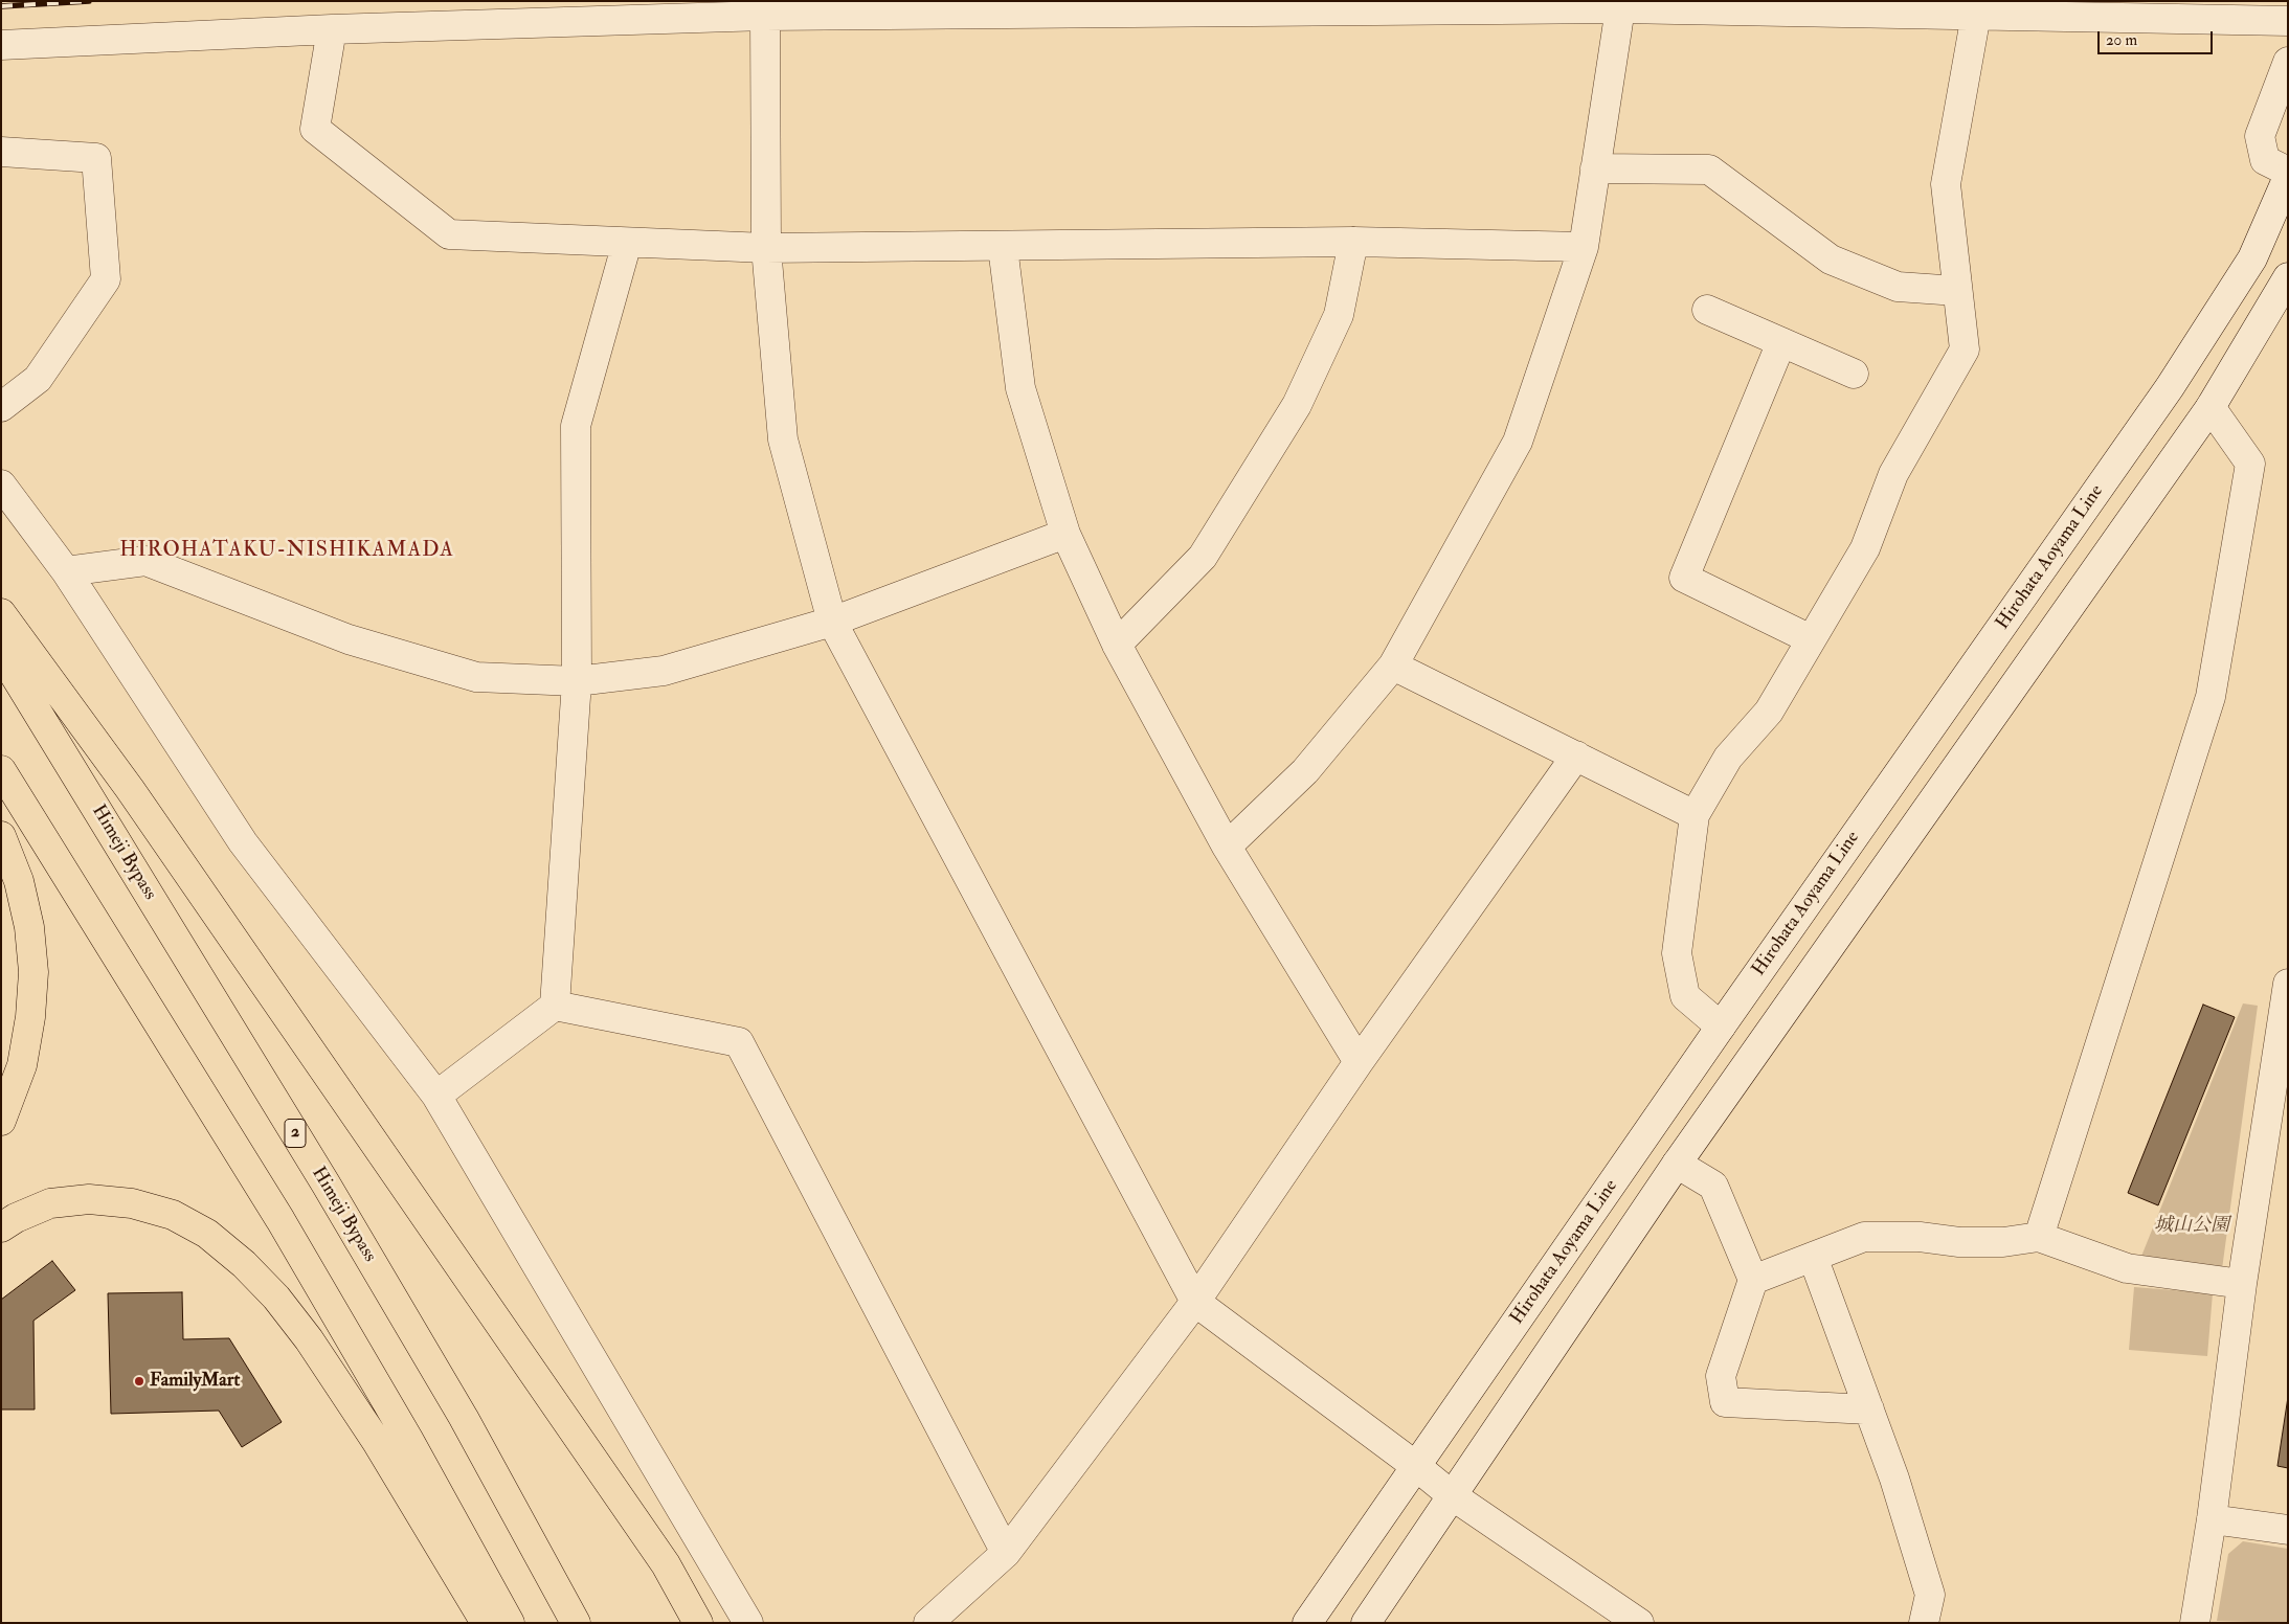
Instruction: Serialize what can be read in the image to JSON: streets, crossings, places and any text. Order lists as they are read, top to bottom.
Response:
{
  "streets": {
    "highway": ["Himeji Bypass", "2"],
    "street": ["Hirohata Aoyama Line"]
  },
  "districts": ["HIROHATAKU-NISHIKAMADA"],
  "parks": ["城山公園"],
  "places": ["FamilyMart"],
  "scale_bar": "20 m"
}
